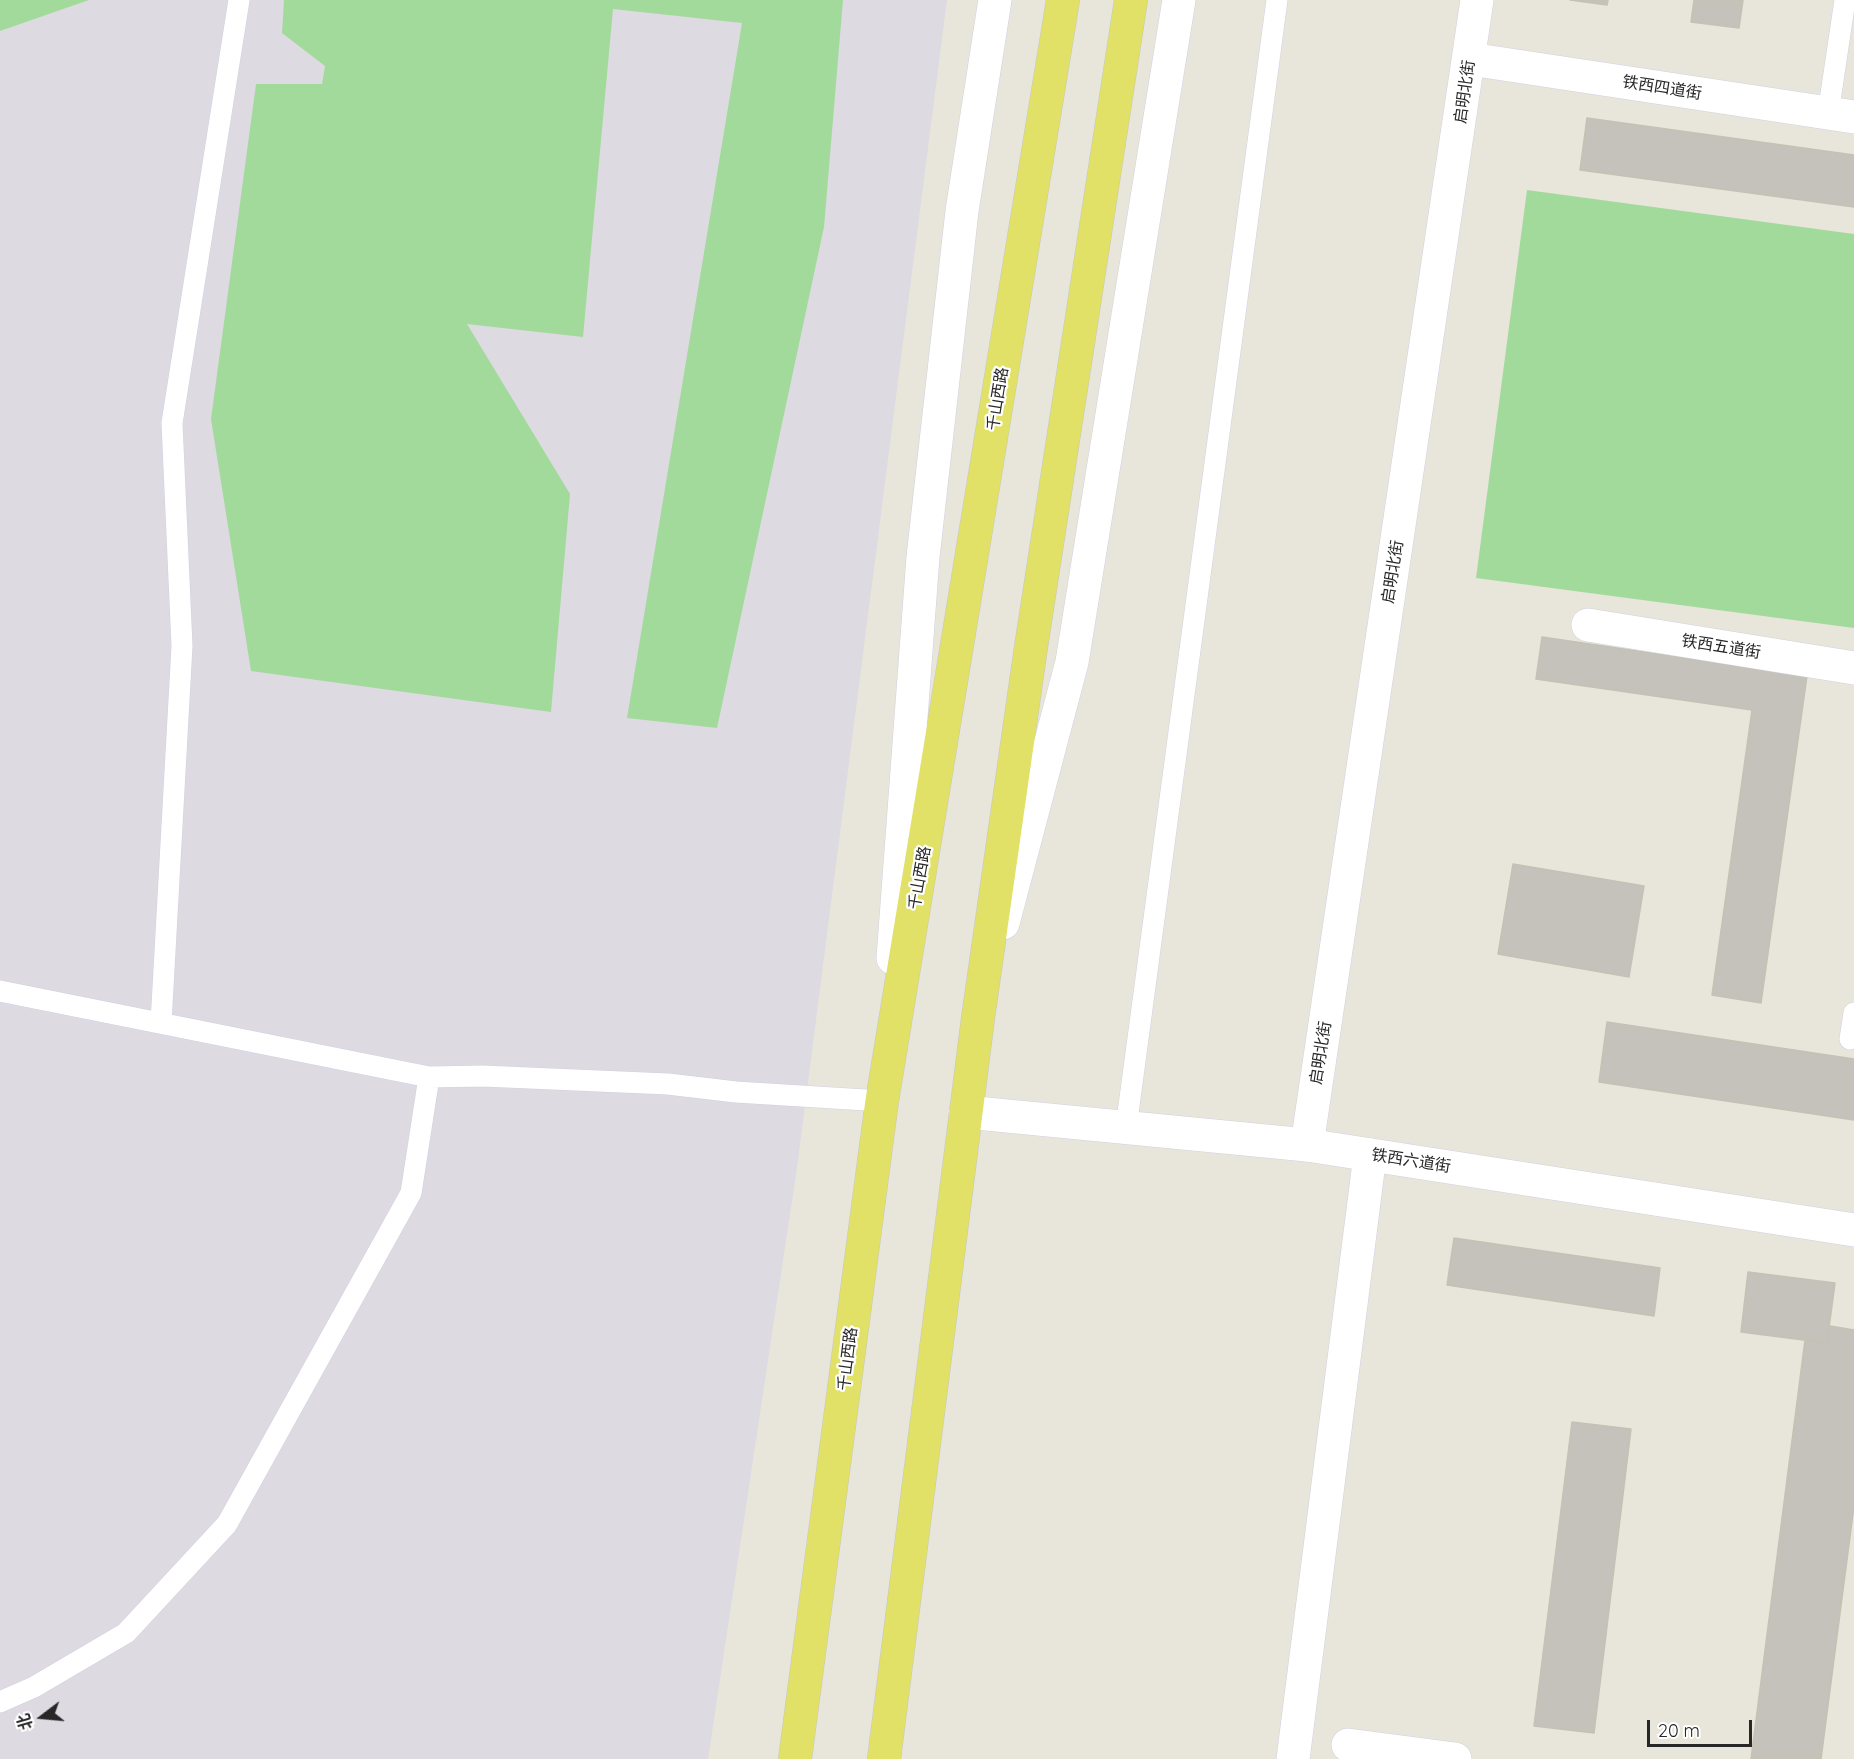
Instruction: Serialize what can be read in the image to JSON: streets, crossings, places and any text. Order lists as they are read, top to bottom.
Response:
{
  "streets": {
    "main road": [
      "铁西四道街",
      "启明北街",
      "千山西路",
      "铁西五道街",
      "铁西六道街"
    ]
  },
  "crossings": [
    ["铁西四道街", "启明北街"],
    ["启明北街", "铁西六道街"]
  ],
  "scale_bar": "20 m",
  "north": "left"
}
